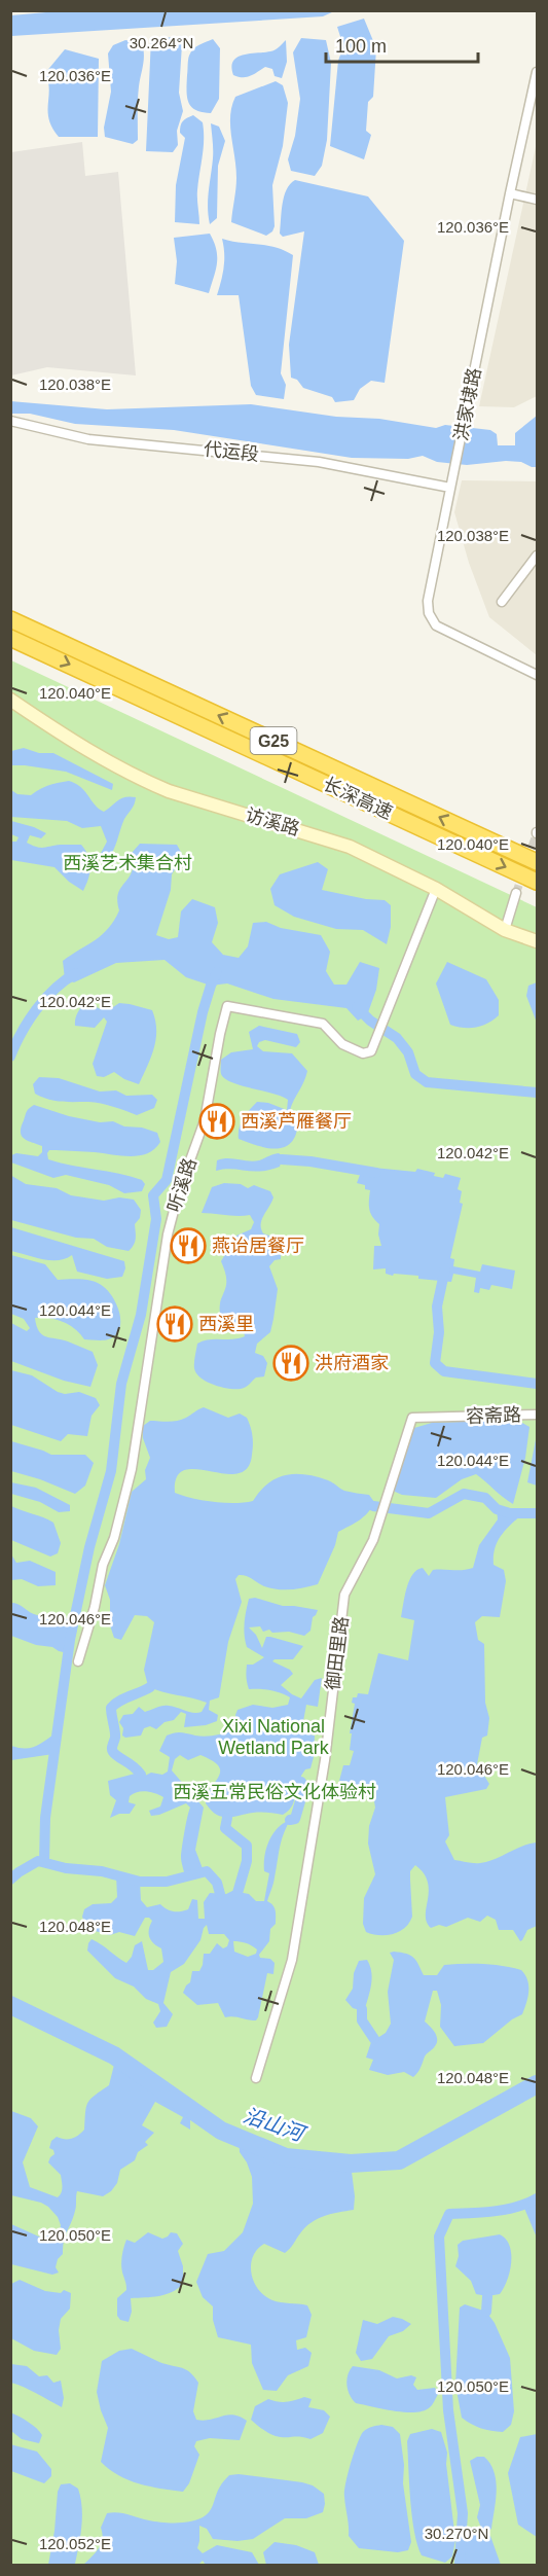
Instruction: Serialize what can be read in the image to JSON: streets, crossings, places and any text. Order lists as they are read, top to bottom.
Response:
{
  "streets": {
    "highway": ["G25", "长深高速"],
    "street": [
      "洪家埭路",
      "代运段",
      "访溪路",
      "听溪路",
      "容斋路",
      "御田里路"
    ]
  },
  "crossings": [
    ["洪家埭路", "代运段"],
    ["访溪路", "听溪路"],
    ["容斋路", "御田里路"]
  ],
  "water": ["沿山河"],
  "parks": ["西溪艺术集合村", "Xixi National Wetland Park", "西溪五常民俗文化体验村"],
  "places": {
    "restaurant": [
      "西溪芦雁餐厅",
      "燕诒居餐厅",
      "西溪里",
      "洪府酒家"
    ]
  },
  "scale_bar": "100 m",
  "coordinates": [
    "30.264°N",
    "120.036°E",
    "120.038°E",
    "120.040°E",
    "120.042°E",
    "120.044°E",
    "120.046°E",
    "120.048°E",
    "120.050°E",
    "30.270°N",
    "120.052°E"
  ]
}
